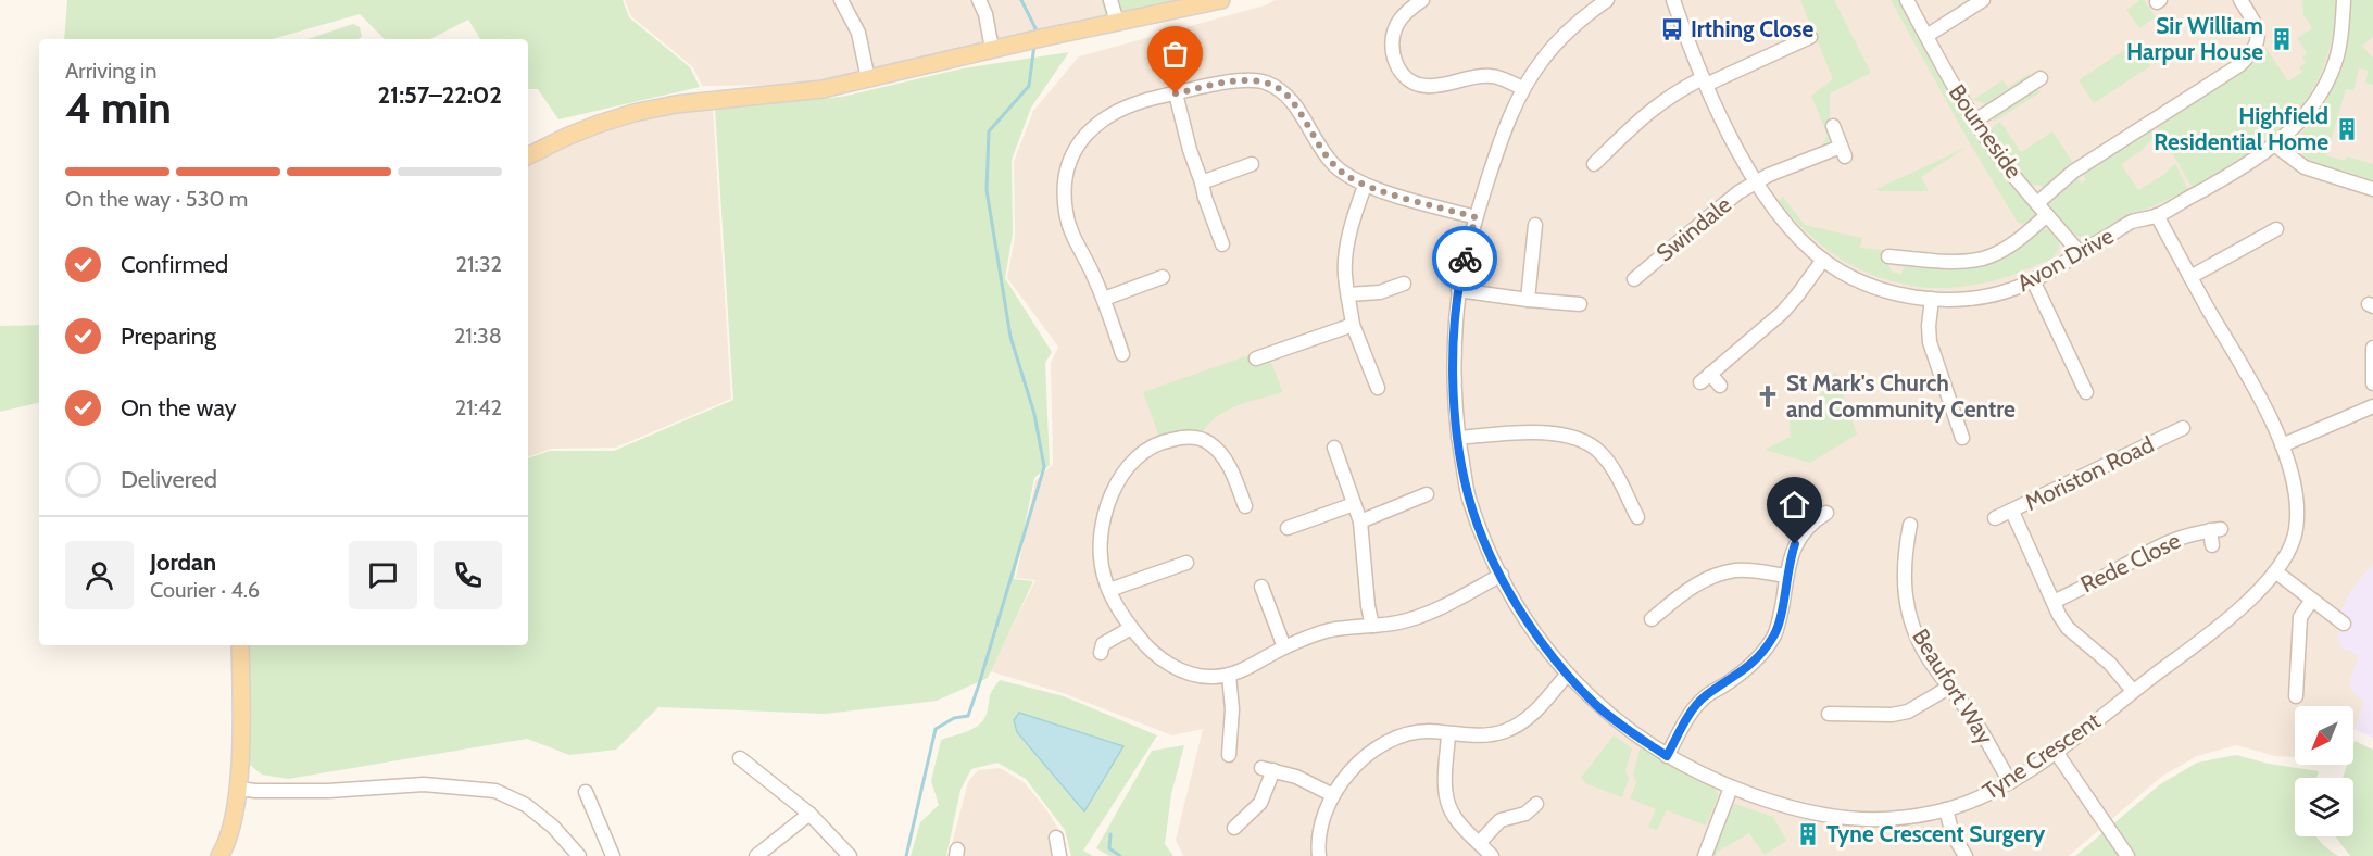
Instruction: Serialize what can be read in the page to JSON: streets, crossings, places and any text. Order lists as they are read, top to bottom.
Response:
{
  "streets": {
    "street": [
      "Bourneside",
      "Swindale",
      "Avon Drive",
      "Moriston Road",
      "Rede Close",
      "Beaufort Way",
      "Tyne Crescent"
    ]
  },
  "crossings": [
    ["Bourneside", "Avon Drive"],
    ["Swindale", "Avon Drive"],
    ["Avon Drive", "Tyne Crescent"],
    ["Moriston Road", "Rede Close"],
    ["Moriston Road", "Tyne Crescent"],
    ["Beaufort Way", "Tyne Crescent"]
  ],
  "places": {
    "bus stop": ["Irthing Close"],
    "building": ["Sir William Harpur House", "Highfield Residential Home", "Tyne Crescent Surgery"],
    "church": ["St Mark's Church and Community Centre"]
  },
  "north": "bottom left",
  "page": {
    "heading": ["4 min", "Arriving in", "21:57–22:02"],
    "panel": ["Jordan", "Courier · 4.6"],
    "bar": "On the way · 530 m",
    "list": [
      ["Confirmed", "21:32"],
      ["Preparing", "21:38"],
      ["On the way", "21:42"],
      "Delivered"
    ]
  }
}
